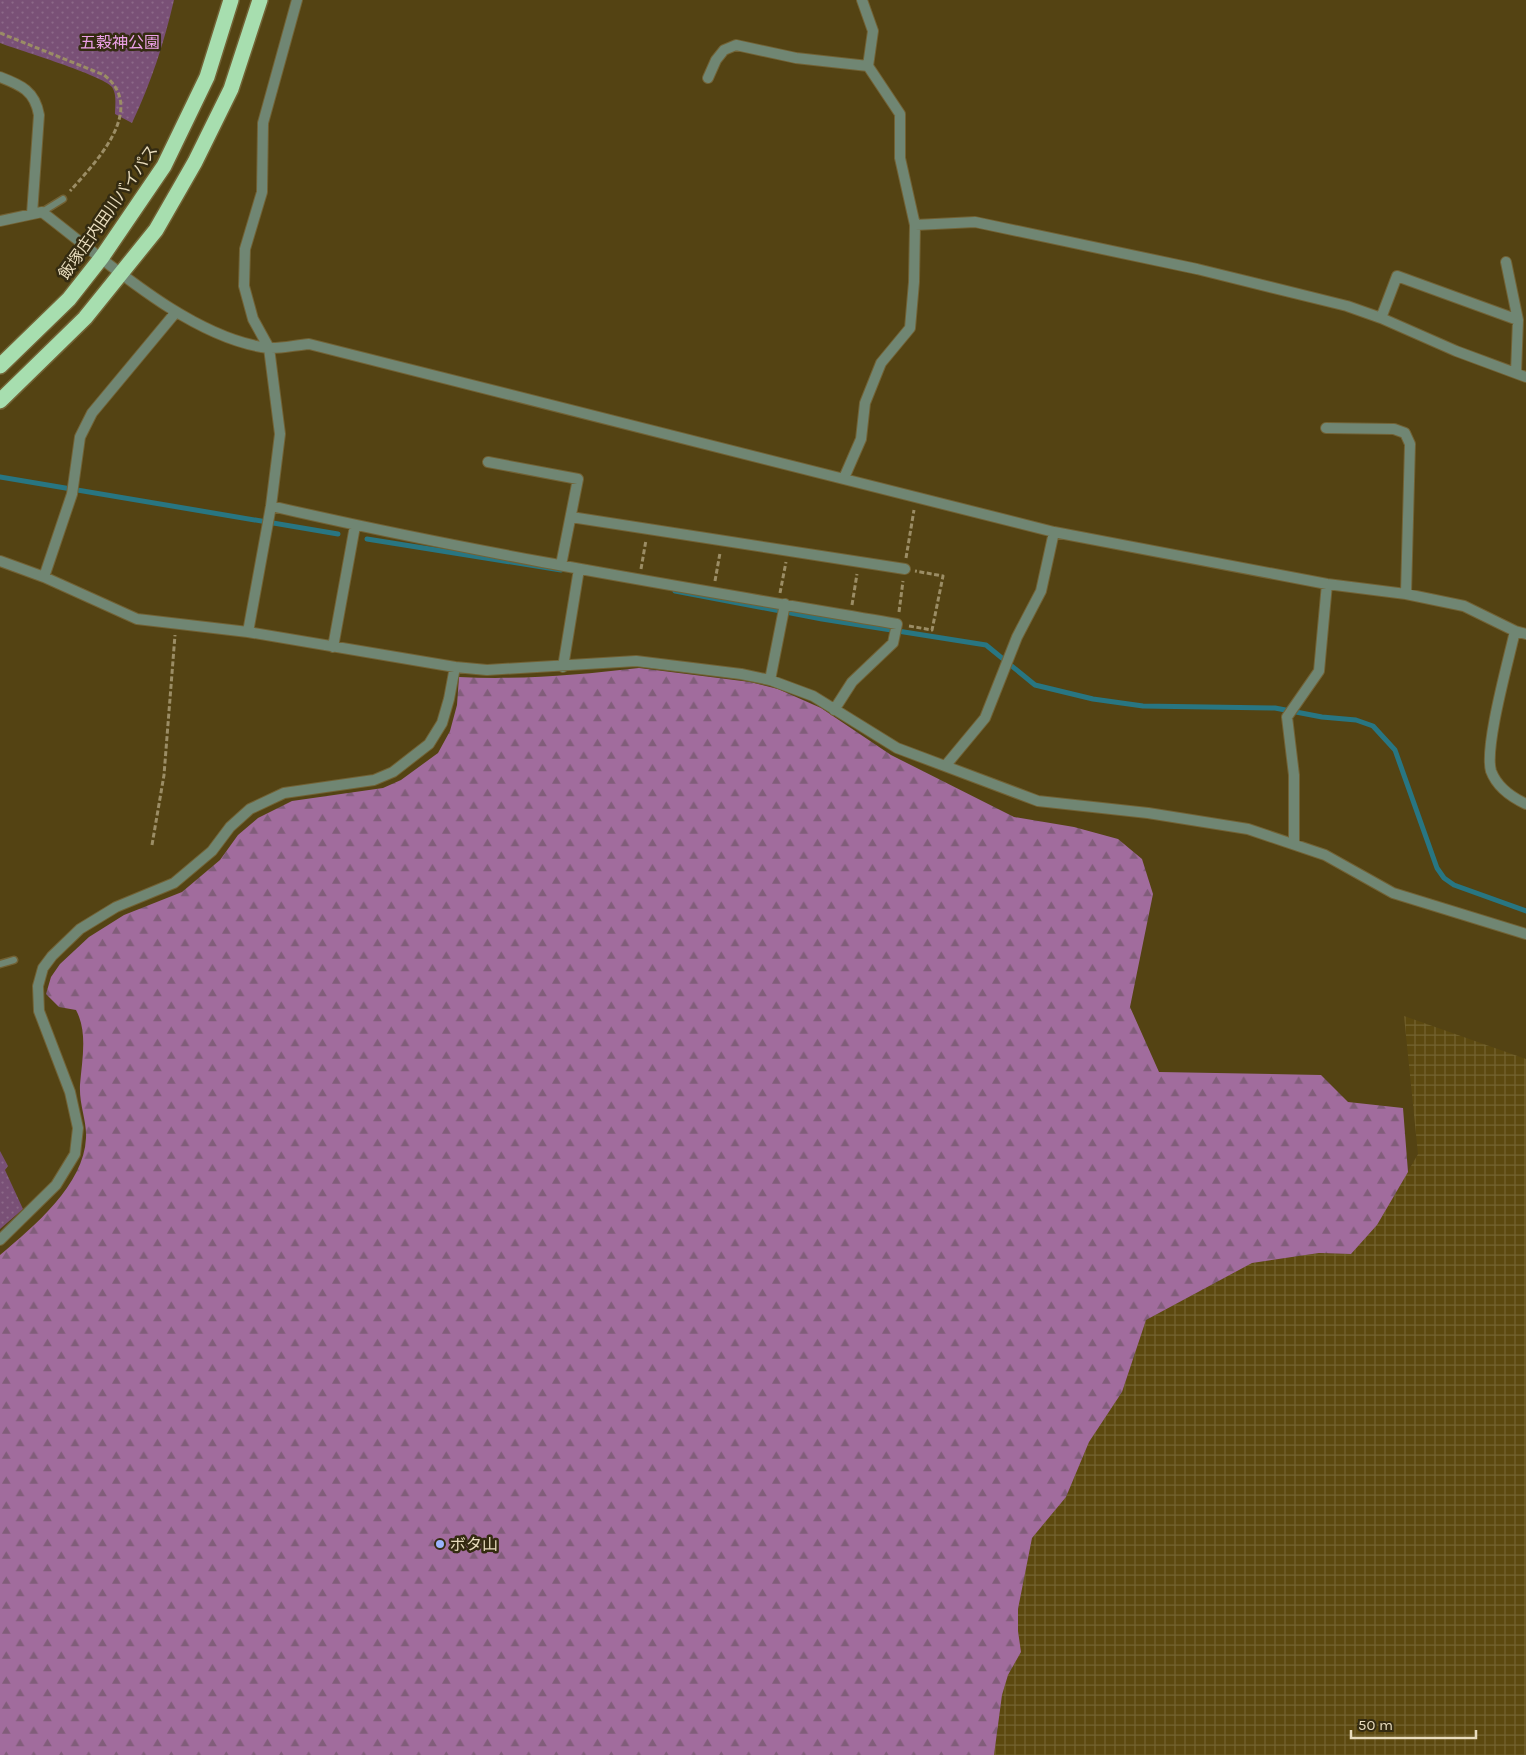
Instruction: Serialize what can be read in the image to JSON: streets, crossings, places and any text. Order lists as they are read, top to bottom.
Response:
{
  "streets": {
    "highway": ["飯塚庄内田川バイパス"]
  },
  "parks": ["五穀神公園"],
  "places": ["ボタ山"],
  "scale_bar": "50 m"
}
